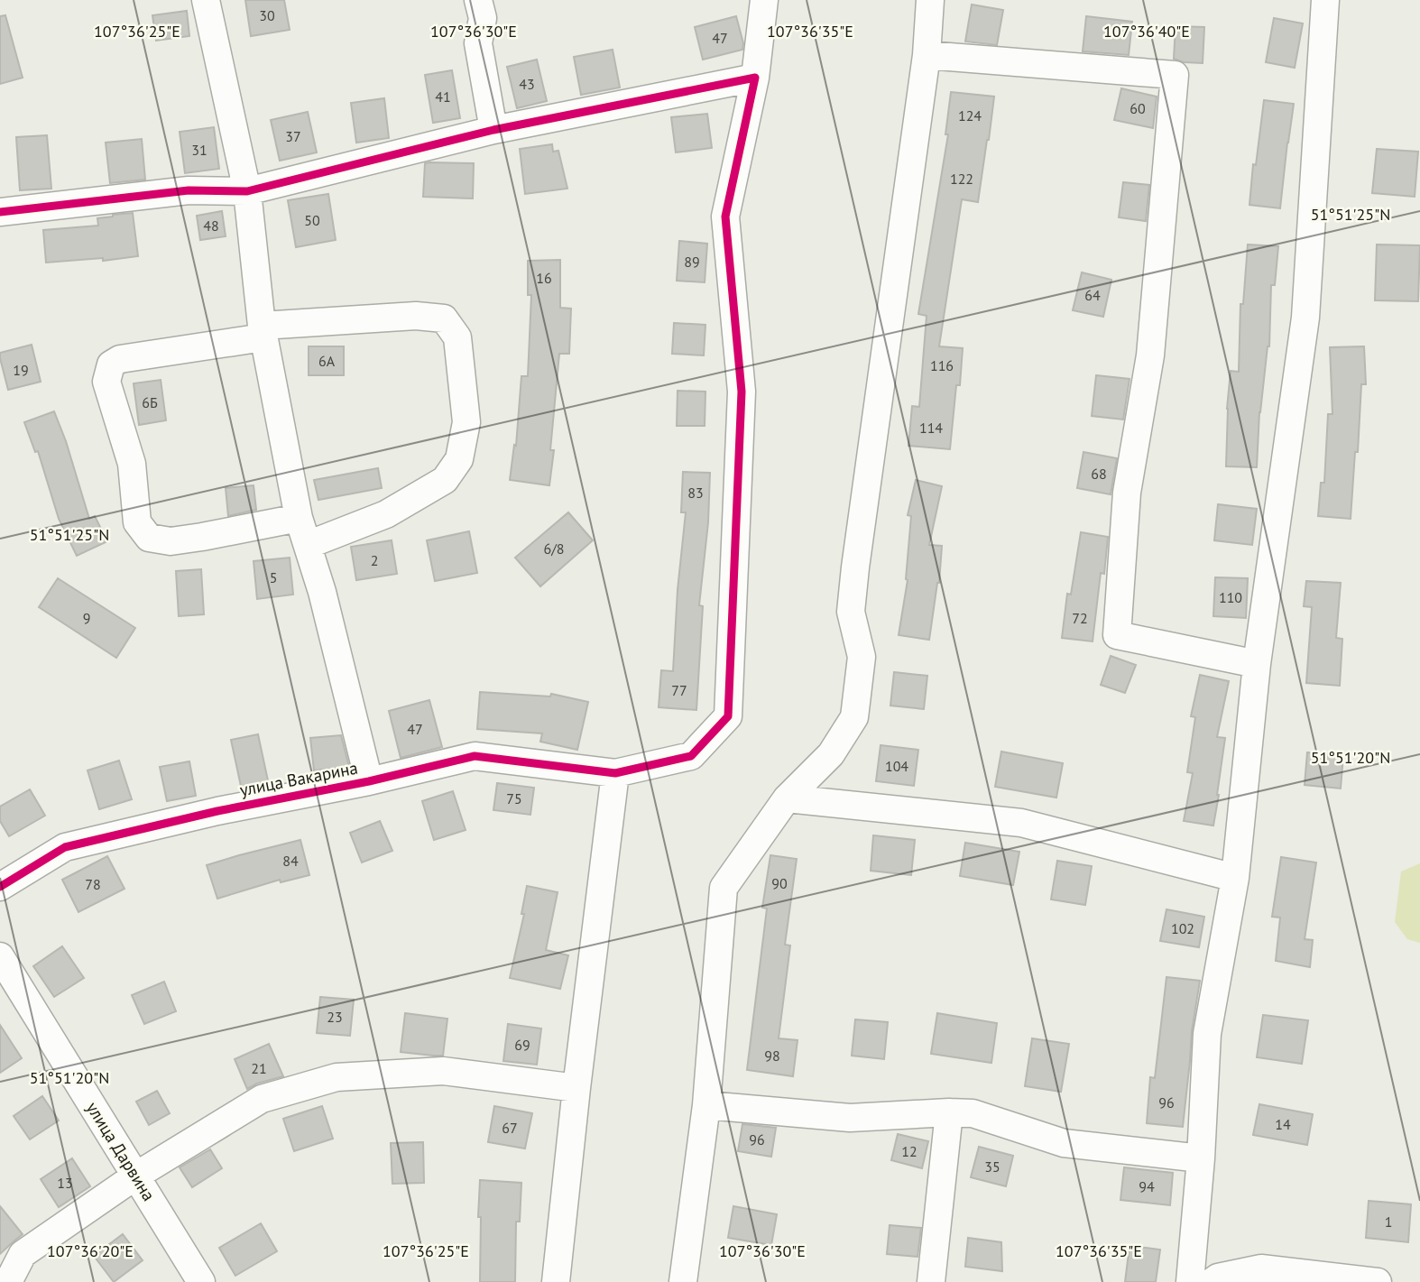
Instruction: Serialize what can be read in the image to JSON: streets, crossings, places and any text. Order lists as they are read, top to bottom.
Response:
{
  "streets": {
    "street": ["улица Вакарина", "улица Дарвина"]
  },
  "house_numbers": [
    "30",
    "47",
    "43",
    "41",
    "60",
    "124",
    "37",
    "31",
    "122",
    "50",
    "48",
    "89",
    "16",
    "64",
    "6А",
    "116",
    "19",
    "6Б",
    "114",
    "68",
    "83",
    "6/8",
    "2",
    "5",
    "110",
    "9",
    "72",
    "77",
    "47",
    "104",
    "75",
    "84",
    "90",
    "78",
    "102",
    "23",
    "69",
    "98",
    "21",
    "96",
    "14",
    "67",
    "96",
    "12",
    "35",
    "13",
    "94",
    "1"
  ],
  "coordinates": [
    "107°36'25\"E",
    "107°36'30\"E",
    "107°36'35\"E",
    "107°36'40\"E",
    "51°51'25\"N",
    "51°51'20\"N",
    "107°36'20\"E"
  ]
}
